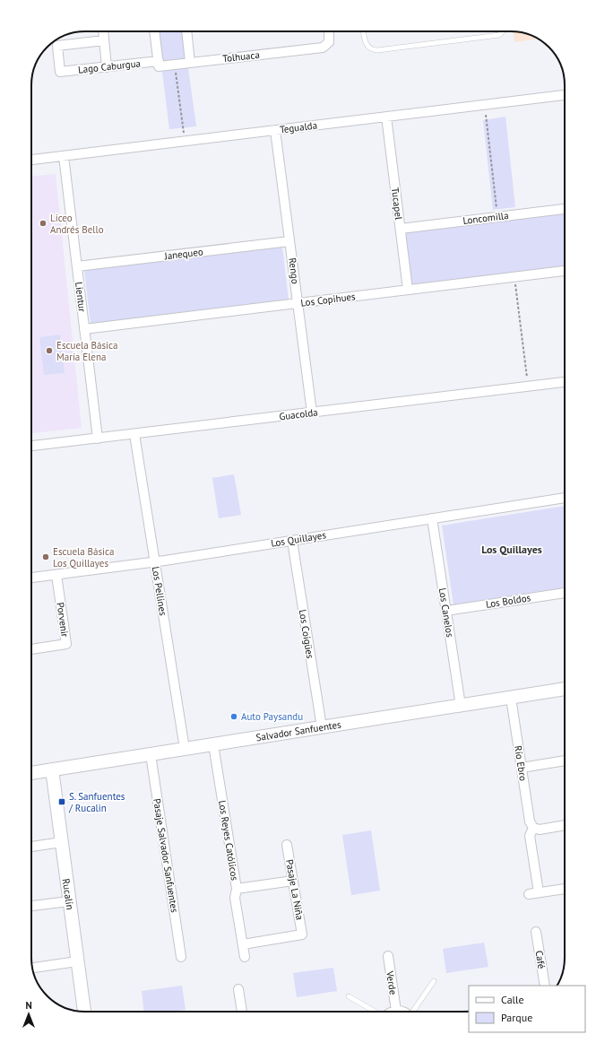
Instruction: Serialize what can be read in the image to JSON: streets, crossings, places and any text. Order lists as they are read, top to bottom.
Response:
{
  "streets": {
    "street": [
      "Tolhuaca",
      "Lago Caburgua",
      "Tegualda",
      "Tucapel",
      "Loncomilla",
      "Janequeo",
      "Rengo",
      "Lientur",
      "Los Copihues",
      "Guacolda",
      "Los Quillayes",
      "Los Pellines",
      "Los Boldos",
      "Los Canelos",
      "Porvenir",
      "Los Coigües",
      "Salvador Sanfuentes",
      "Río Ebro",
      "Los Reyes Católicos",
      "Pasaje Salvador Sanfuentes",
      "Pasaje La Niña",
      "Rucalín",
      "Café",
      "Verde"
    ]
  },
  "crossings": [
    ["Tolhuaca", "Lago Caburgua"],
    ["Tegualda", "Tucapel"],
    ["Tegualda", "Rengo"],
    ["Tegualda", "Lientur"],
    ["Tucapel", "Loncomilla"],
    ["Tucapel", "Los Copihues"],
    ["Janequeo", "Rengo"],
    ["Janequeo", "Lientur"],
    ["Rengo", "Los Copihues"],
    ["Rengo", "Guacolda"],
    ["Lientur", "Los Copihues"],
    ["Lientur", "Guacolda"],
    ["Guacolda", "Los Pellines"],
    ["Los Quillayes", "Los Pellines"],
    ["Los Quillayes", "Los Canelos"],
    ["Los Quillayes", "Porvenir"],
    ["Los Quillayes", "Los Coigües"],
    ["Los Pellines", "Salvador Sanfuentes"],
    ["Los Boldos", "Los Canelos"],
    ["Los Canelos", "Salvador Sanfuentes"],
    ["Los Coigües", "Salvador Sanfuentes"],
    ["Salvador Sanfuentes", "Río Ebro"],
    ["Salvador Sanfuentes", "Los Reyes Católicos"],
    ["Salvador Sanfuentes", "Pasaje Salvador Sanfuentes"],
    ["Salvador Sanfuentes", "Rucalín"],
    ["Los Reyes Católicos", "Pasaje La Niña"]
  ],
  "districts": ["Los Quillayes"],
  "places": {
    "other": [
      "Liceo Andrés Bello",
      "Escuela Básica María Elena",
      "Escuela Básica Los Quillayes",
      "Auto Paysandu"
    ],
    "transit": ["S. Sanfuentes / Rucalin"]
  },
  "legend": ["Calle", "Parque"],
  "north": "top"
}
